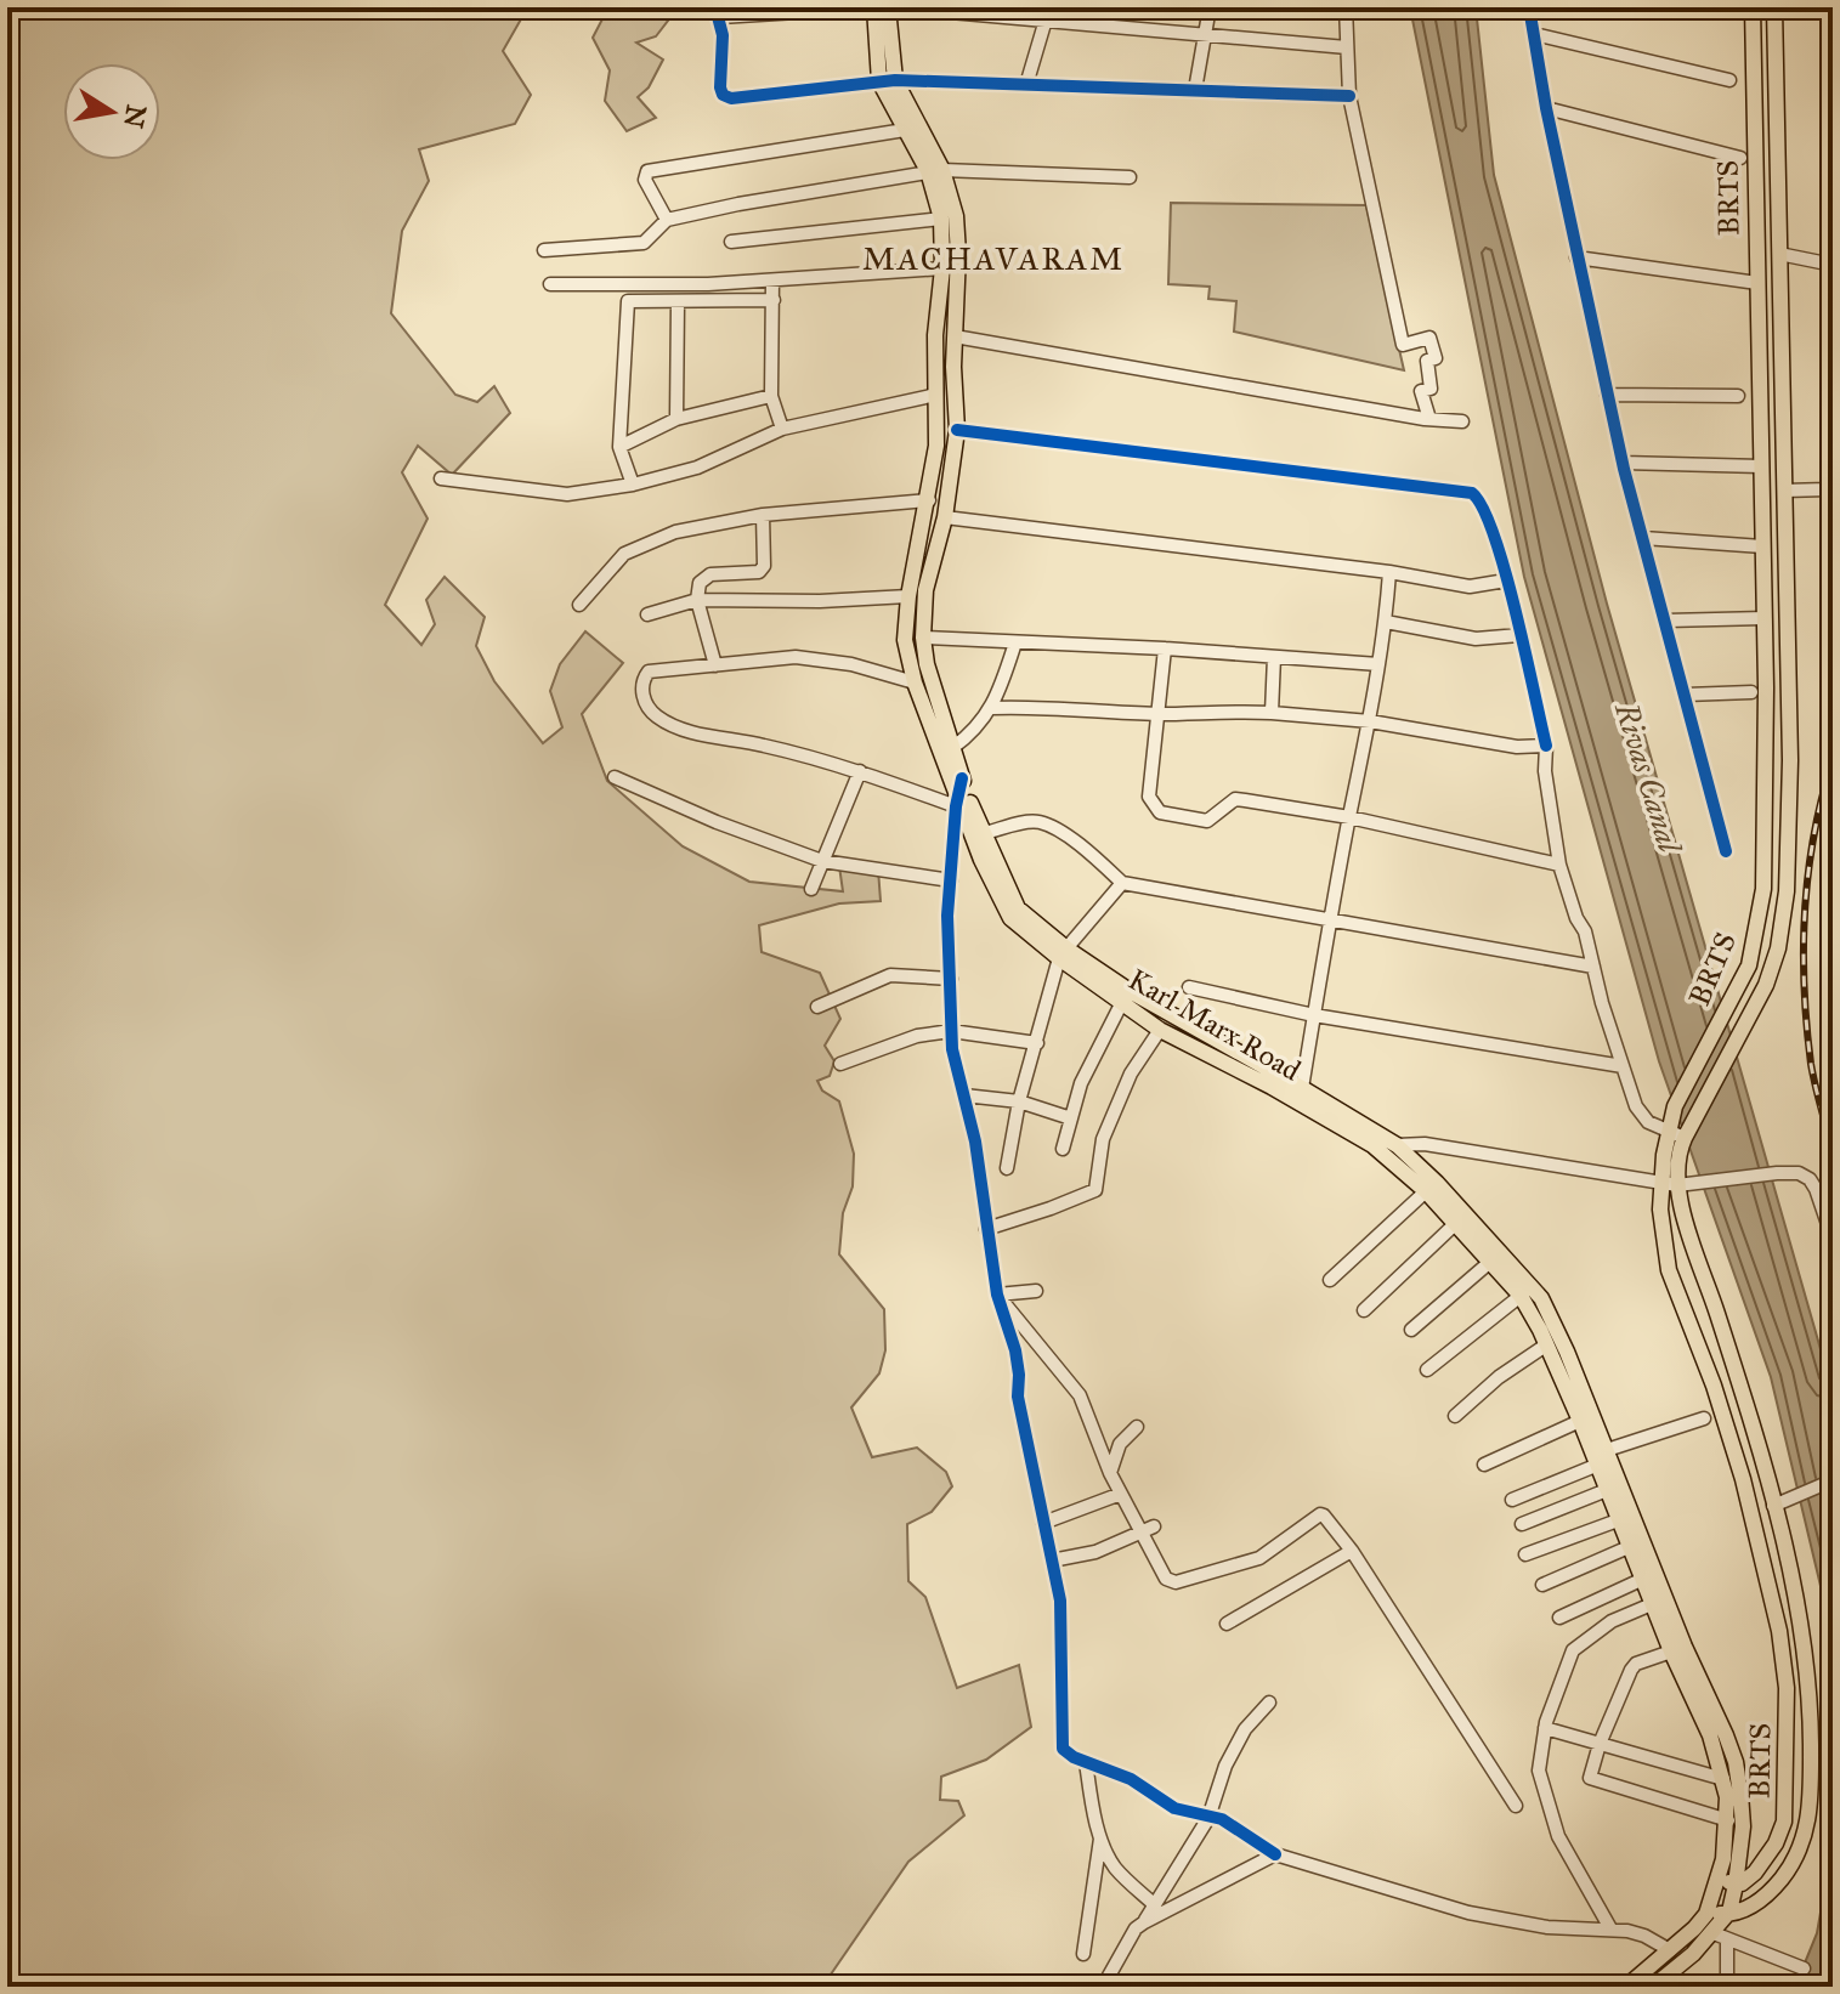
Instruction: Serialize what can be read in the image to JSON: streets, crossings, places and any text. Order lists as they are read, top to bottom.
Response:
{
  "streets": {
    "main road": ["BRTS", "Karl Marx Road"]
  },
  "crossings": [
    ["BRTS", "Karl Marx Road"]
  ],
  "districts": ["MACHAVARAM"],
  "water": ["Rivas Canal"],
  "north": "right"
}
